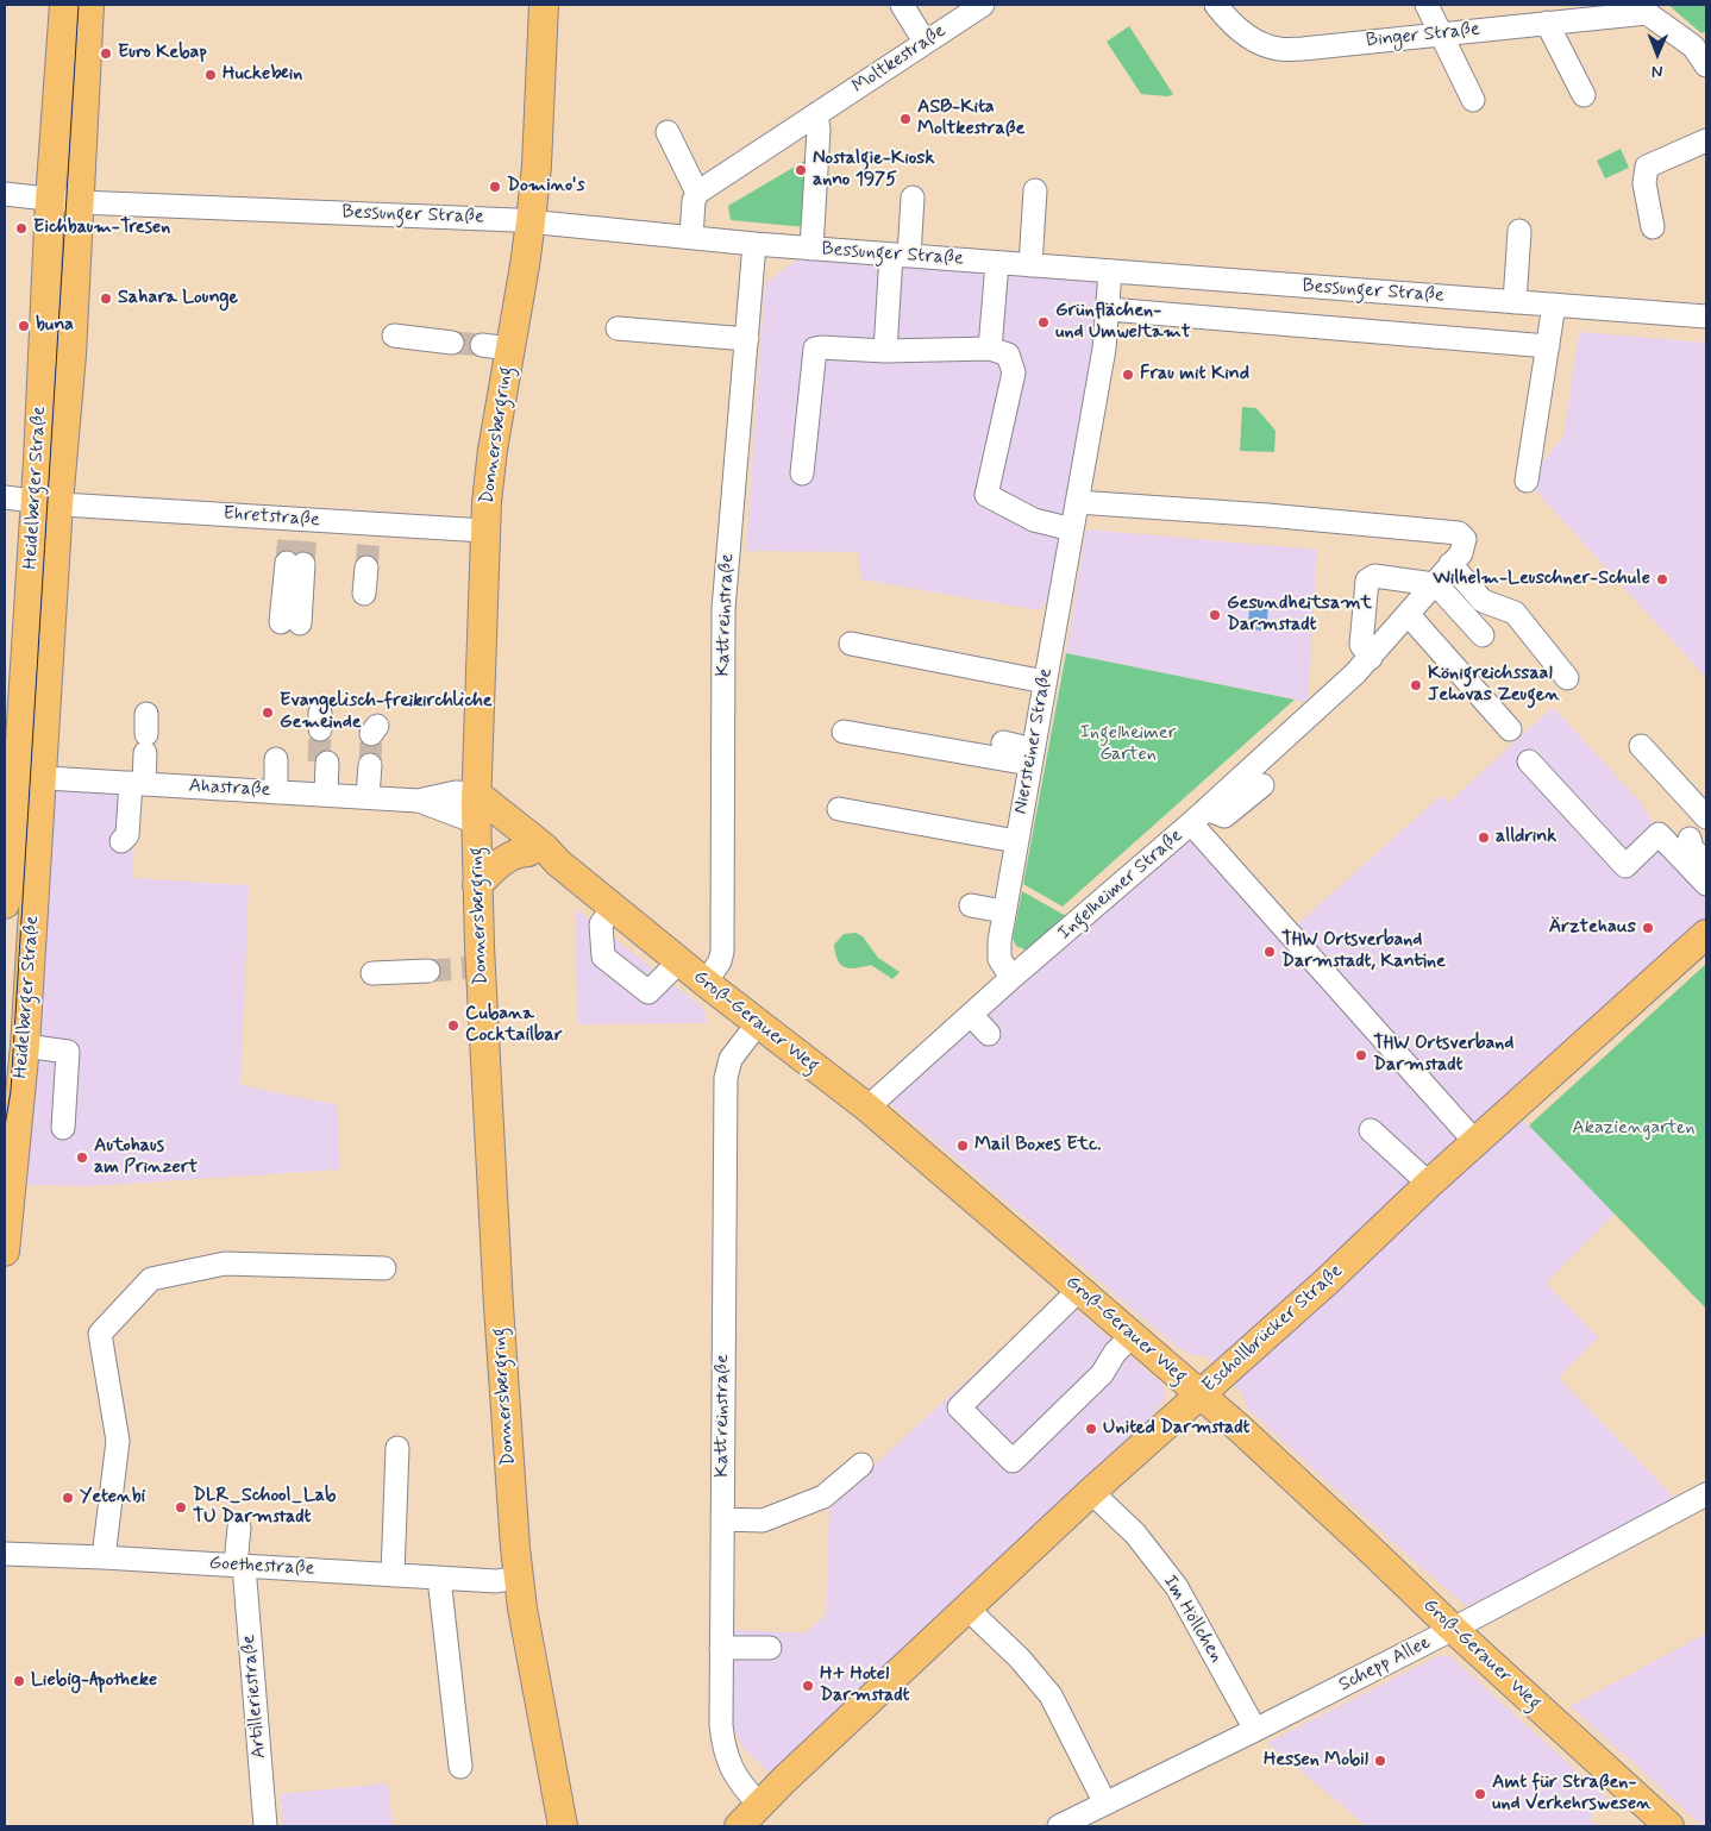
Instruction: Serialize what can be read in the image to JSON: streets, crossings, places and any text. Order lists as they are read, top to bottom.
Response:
{
  "streets": {
    "main road": [
      "Donnersbergring",
      "Heidelberger Straße",
      "Groß-Gerauer Weg",
      "Eschollbrücker Straße"
    ],
    "street": [
      "Binger Straße",
      "Moltkestraße",
      "Bessunger Straße",
      "Ehretstraße",
      "Kattreinstraße",
      "Niersteiner Straße",
      "Ahastraße",
      "Ingelheimer Straße",
      "Goethestraße",
      "Im Höllchen",
      "Schepp Allee",
      "Artilleriestraße"
    ]
  },
  "crossings": [
    ["Bessunger Straße", "Donnersbergring"],
    ["Bessunger Straße", "Heidelberger Straße"],
    ["Bessunger Straße", "Kattreinstraße"],
    ["Bessunger Straße", "Niersteiner Straße"],
    ["Donnersbergring", "Ehretstraße"],
    ["Donnersbergring", "Ahastraße"],
    ["Donnersbergring", "Groß-Gerauer Weg"],
    ["Donnersbergring", "Goethestraße"],
    ["Heidelberger Straße", "Ehretstraße"],
    ["Heidelberger Straße", "Ahastraße"],
    ["Kattreinstraße", "Groß-Gerauer Weg"],
    ["Kattreinstraße", "Eschollbrücker Straße"],
    ["Niersteiner Straße", "Ingelheimer Straße"],
    ["Ahastraße", "Groß-Gerauer Weg"],
    ["Ingelheimer Straße", "Groß-Gerauer Weg"],
    ["Groß-Gerauer Weg", "Eschollbrücker Straße"],
    ["Groß-Gerauer Weg", "Schepp Allee"],
    ["Eschollbrücker Straße", "Im Höllchen"],
    ["Goethestraße", "Artilleriestraße"],
    ["Im Höllchen", "Schepp Allee"]
  ],
  "parks": ["Ingelheimer Garten", "Akaziengarten"],
  "places": [
    "Euro Kebap",
    "Huckebein",
    "ASB-Kita Moltkestraße",
    "Nostalgie-Kiosk anno 1975",
    "Domino's",
    "Eichbaum-Tresen",
    "Sahara Lounge",
    "Grünflächen- und Umweltamt",
    "buna",
    "Frau mit Kind",
    "Wilhelm-Leuschner-Schule",
    "Gesundheitsamt Darmstadt",
    "Königreichssaal Jehovas Zeugen",
    "Evangelisch-freikirchliche Gemeinde",
    "alldrink",
    "Ärztehaus",
    "THW Ortsverband Darmstadt, Kantine",
    "Cubana Cocktailbar",
    "THW Ortsverband Darmstadt",
    "Mail Boxes Etc.",
    "Autohaus am Prinzert",
    "United Darmstadt",
    "Yetenbi",
    "DLR_School_Lab TU Darmstadt",
    "Liebig-Apotheke",
    "H+ Hotel Darmstadt",
    "Hessen Mobil",
    "Amt für Straßen- und Verkehrswesen"
  ],
  "north": "bottom"
}
